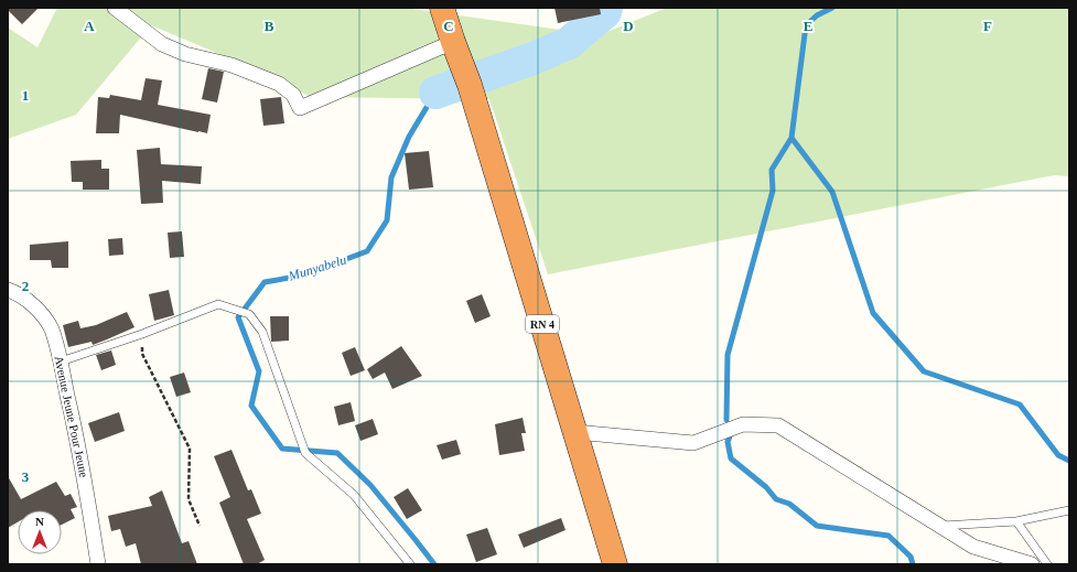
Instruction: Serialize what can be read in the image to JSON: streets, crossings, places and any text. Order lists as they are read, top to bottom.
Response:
{
  "streets": {
    "highway": ["RN 4"],
    "street": ["Avenue Jeune Pour Jeune"]
  },
  "water": ["Munyabelu"],
  "north": "top",
  "grid": {
    "columns": [
      "A",
      "B",
      "C",
      "D",
      "E",
      "F"
    ],
    "rows": ["1", "2", "3"]
  }
}
